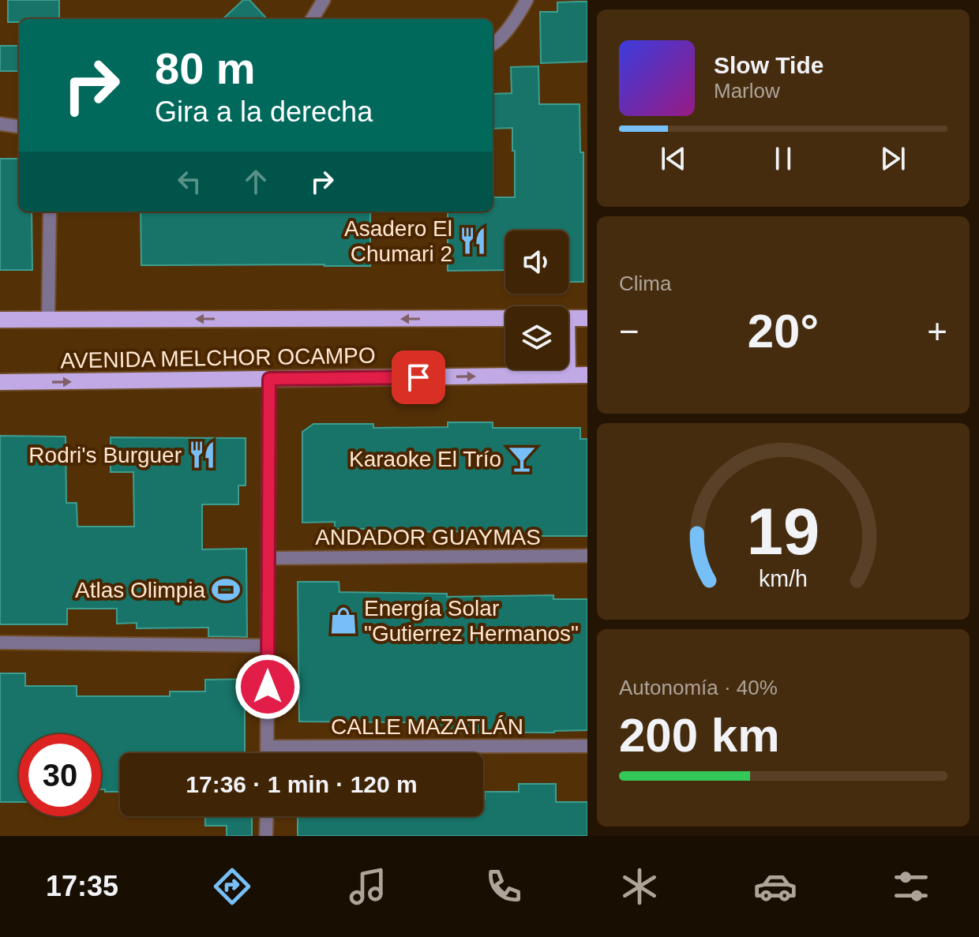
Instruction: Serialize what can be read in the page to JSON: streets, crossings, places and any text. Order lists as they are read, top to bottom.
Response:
{
  "streets": {
    "main road": ["AVENIDA MELCHOR OCAMPO"],
    "street": ["ANDADOR GUAYMAS", "CALLE MAZATLÁN"]
  },
  "places": {
    "restaurant": ["Asadero El Chumari 2", "Rodri's Burguer"],
    "bar": ["Karaoke El Trío"],
    "sports": ["Atlas Olimpia"],
    "shop": ["Energía Solar \"Gutierrez Hermanos\""]
  },
  "page": {
    "turn": ["80 m", "Gira a la derecha"],
    "song": ["Slow Tide", "Marlow"],
    "tile": [
      "Clima",
      ["Autonomía · 40%", "200 km"]
    ],
    "heat": ["−", "20°", "+"],
    "limit": "30",
    "trip": "17:36 · 1 min · 120 m",
    "tabs": "17:35",
    "gauge": ["19", "km/h"]
  }
}
